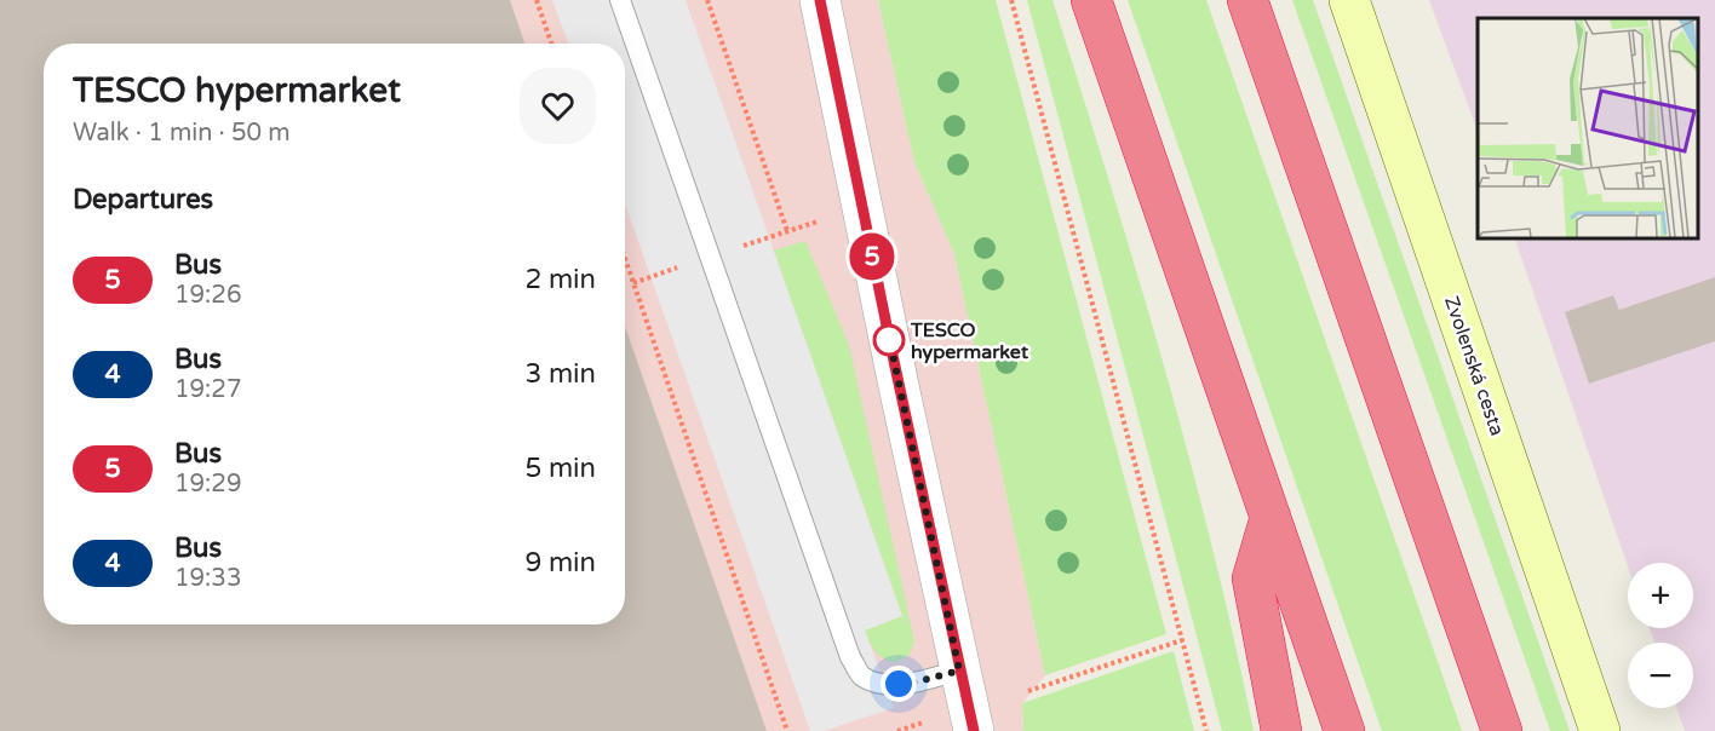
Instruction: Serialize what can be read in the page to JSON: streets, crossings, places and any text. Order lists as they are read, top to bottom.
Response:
{
  "streets": {
    "main road": ["Zvolenská cesta"]
  },
  "places": ["TESCO hypermarket"],
  "lines": ["bus line 5"],
  "page": {
    "on_map": "5",
    "heading": [
      ["TESCO hypermarket", "Walk · 1 min · 50 m"],
      "Departures"
    ],
    "list": [
      {
        "mark": "5",
        "name": "Bus",
        "note": "19:26",
        "value": "2 min"
      },
      {
        "mark": "4",
        "name": "Bus",
        "note": "19:27",
        "value": "3 min"
      },
      {
        "mark": "5",
        "name": "Bus",
        "note": "19:29",
        "value": "5 min"
      },
      {
        "mark": "4",
        "name": "Bus",
        "note": "19:33",
        "value": "9 min"
      }
    ],
    "map_buttons": ["+", "−"]
  }
}
